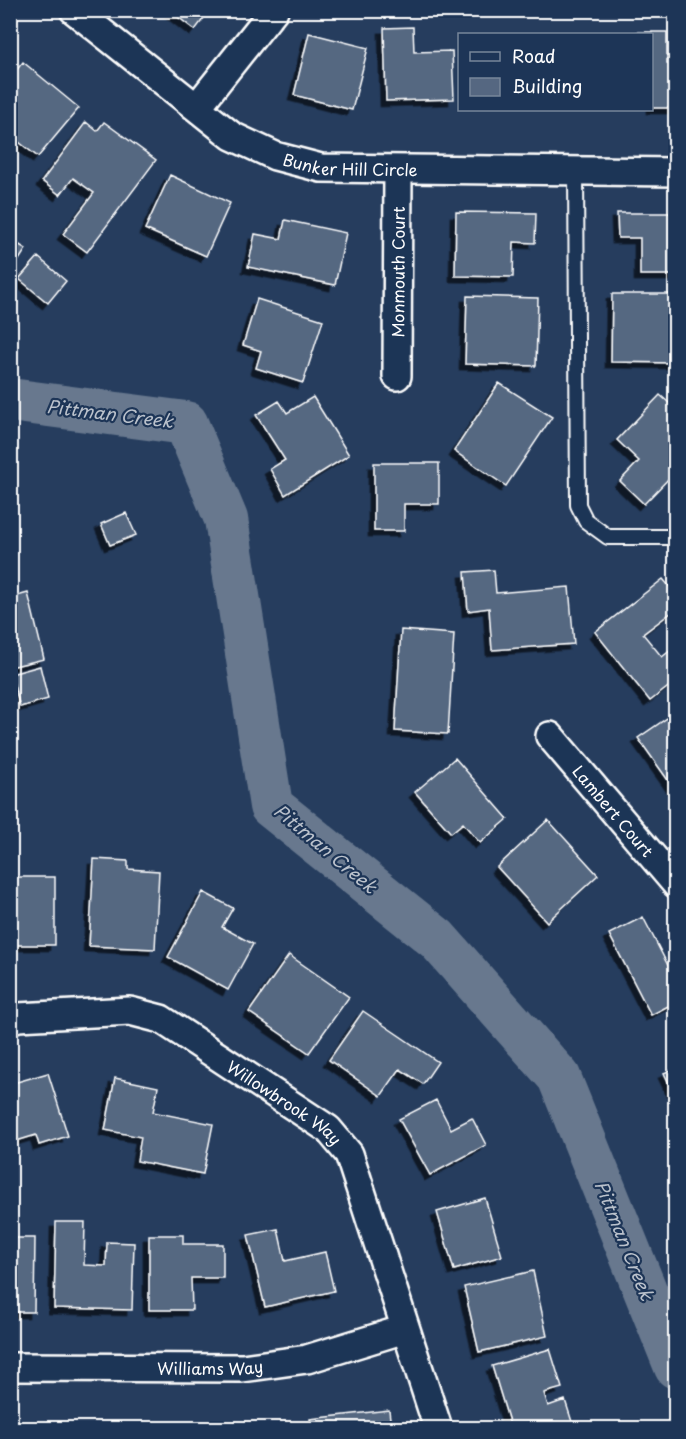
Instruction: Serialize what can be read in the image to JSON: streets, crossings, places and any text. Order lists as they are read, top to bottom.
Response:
{
  "streets": {
    "street": [
      "Bunker Hill Circle",
      "Monmouth Court",
      "Lambert Court",
      "Willowbrook Way",
      "Williams Way"
    ]
  },
  "crossings": [
    ["Bunker Hill Circle", "Monmouth Court"],
    ["Willowbrook Way", "Williams Way"]
  ],
  "water": ["Pittman Creek"],
  "legend": ["Road", "Building"]
}
